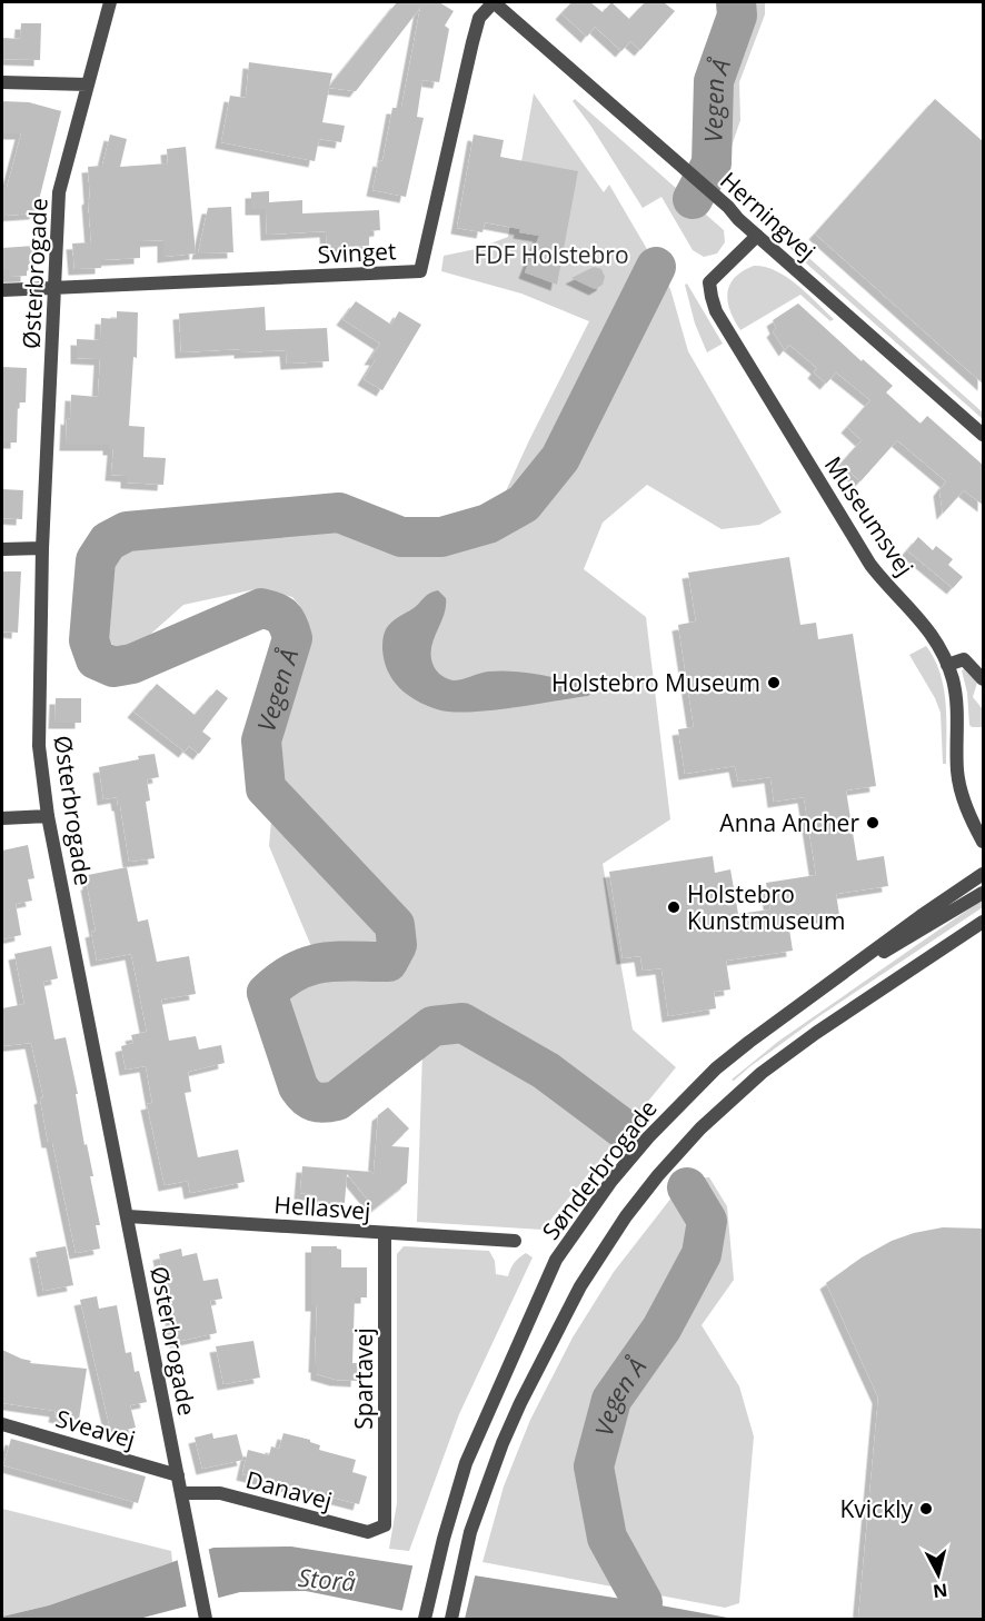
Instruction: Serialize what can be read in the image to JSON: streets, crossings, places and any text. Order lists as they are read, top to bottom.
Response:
{
  "streets": {
    "street": [
      "Herningvej",
      "Svinget",
      "Østerbrogade",
      "Museumsvej",
      "Sønderbrogade",
      "Hellasvej",
      "Spartavej",
      "Sveavej",
      "Danavej"
    ]
  },
  "crossings": [
    ["Herningvej", "Svinget"],
    ["Herningvej", "Museumsvej"],
    ["Svinget", "Østerbrogade"],
    ["Østerbrogade", "Hellasvej"],
    ["Østerbrogade", "Sveavej"],
    ["Østerbrogade", "Danavej"],
    ["Hellasvej", "Spartavej"],
    ["Spartavej", "Danavej"]
  ],
  "water": ["Vegen Å", "Storå"],
  "parks": ["FDF Holstebro"],
  "places": [
    "Holstebro Museum",
    "Anna Ancher",
    "Holstebro Kunstmuseum",
    "Kvickly"
  ],
  "north": "bottom"
}
